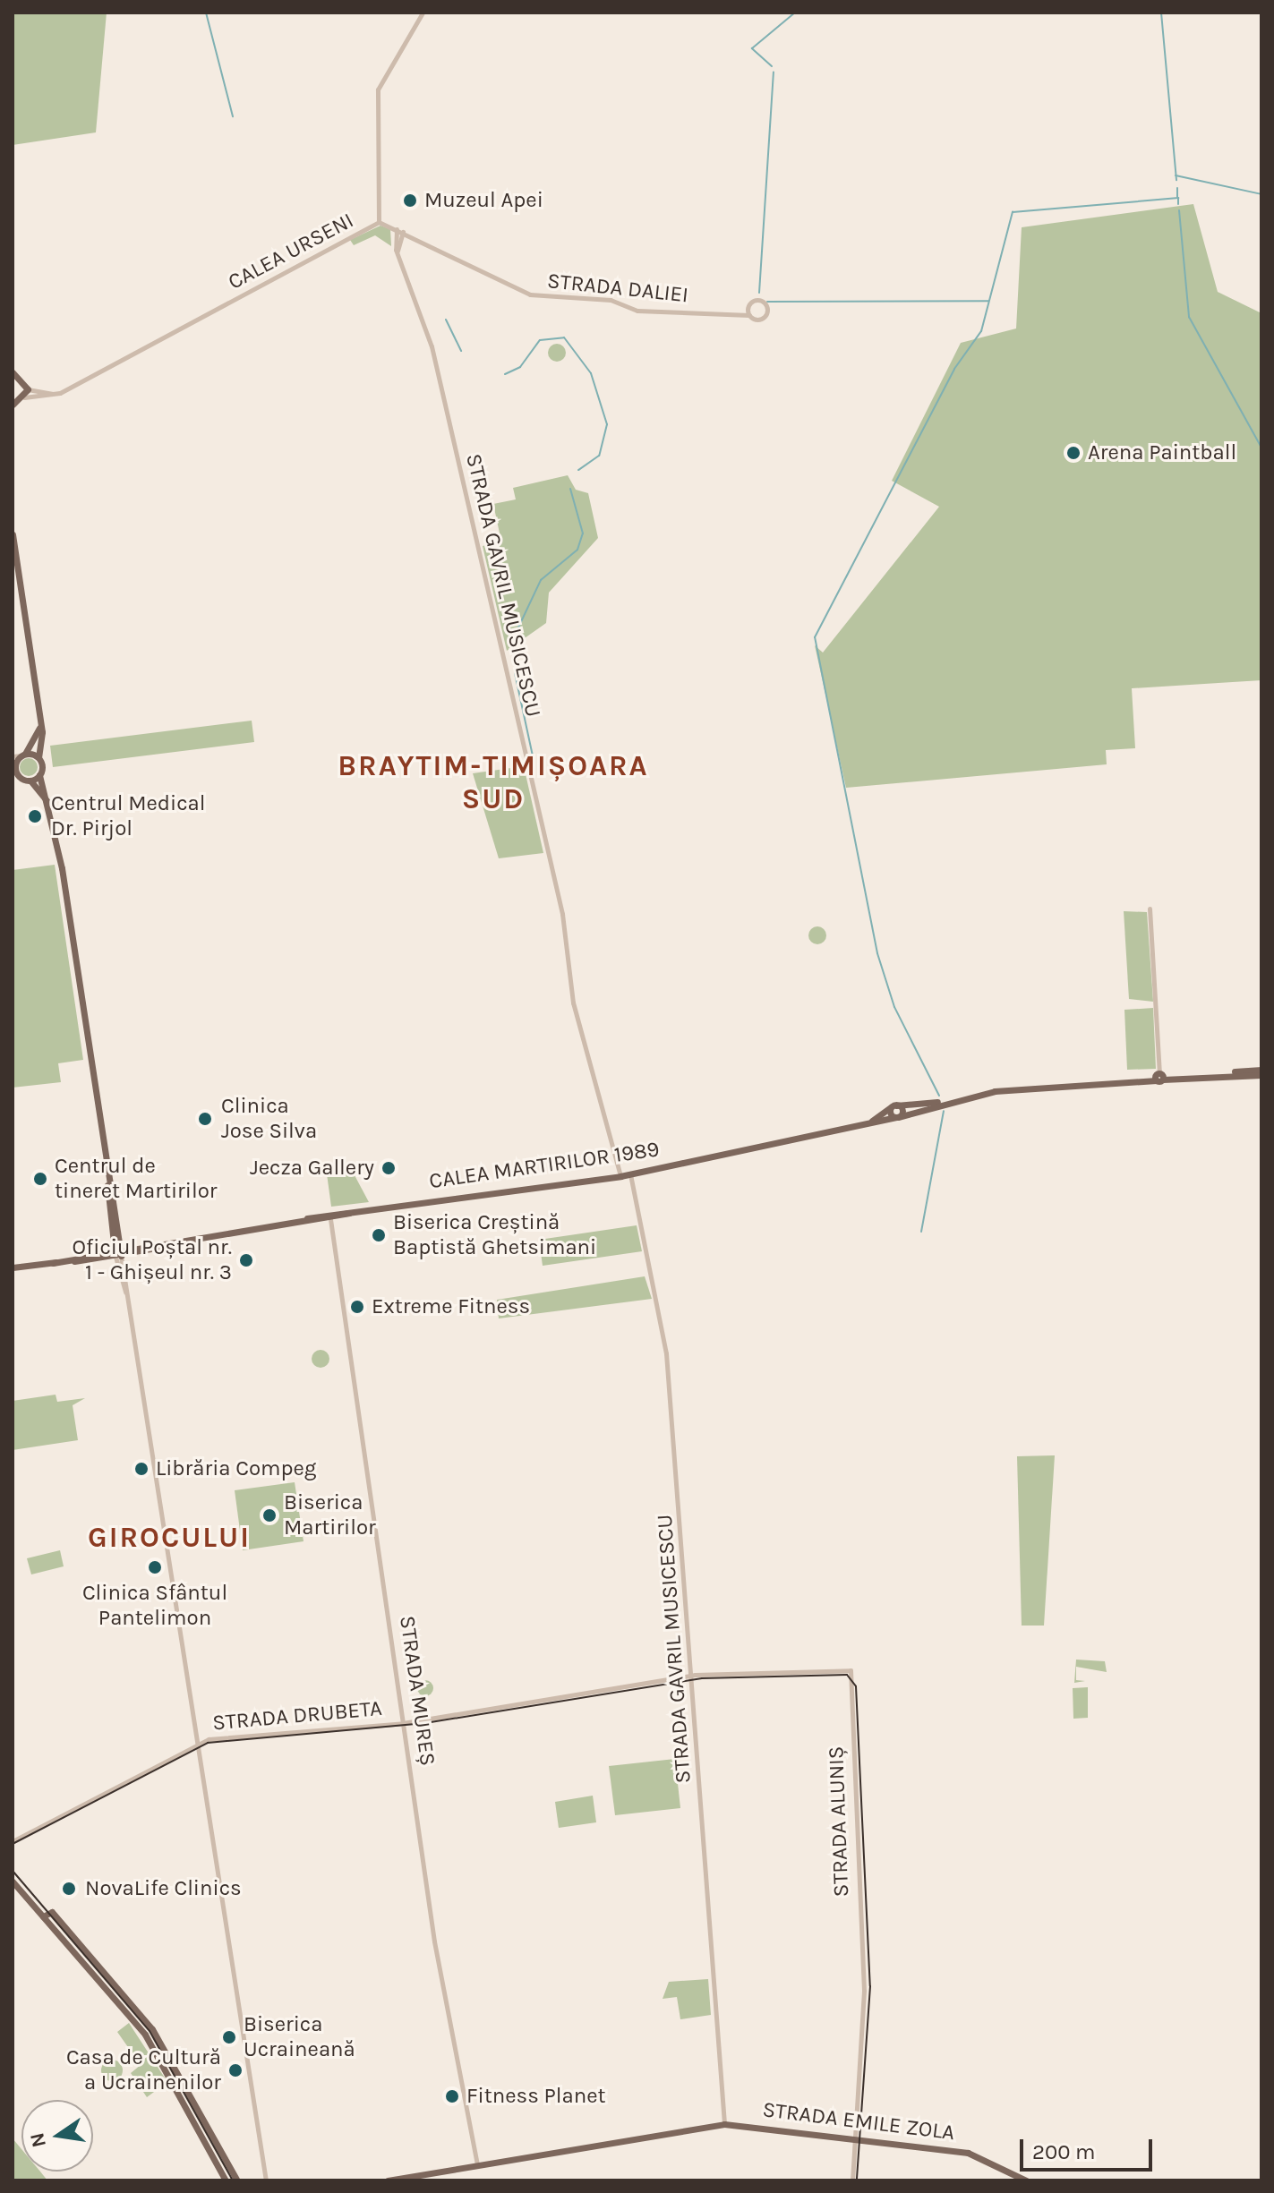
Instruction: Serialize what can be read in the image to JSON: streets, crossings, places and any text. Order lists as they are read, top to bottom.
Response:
{
  "streets": {
    "main road": ["CALEA MARTIRILOR 1989", "STRADA EMILE ZOLA"],
    "street": [
      "CALEA URSENI",
      "STRADA DALIEI",
      "STRADA GAVRIL MUSICESCU",
      "STRADA MUREȘ",
      "STRADA DRUBETA",
      "STRADA ALUNIȘ"
    ]
  },
  "crossings": [
    ["CALEA URSENI", "STRADA DALIEI"],
    ["STRADA DALIEI", "STRADA GAVRIL MUSICESCU"],
    ["STRADA GAVRIL MUSICESCU", "CALEA MARTIRILOR 1989"],
    ["STRADA GAVRIL MUSICESCU", "STRADA DRUBETA"],
    ["STRADA GAVRIL MUSICESCU", "STRADA EMILE ZOLA"],
    ["CALEA MARTIRILOR 1989", "STRADA MUREȘ"],
    ["STRADA MUREȘ", "STRADA DRUBETA"],
    ["STRADA MUREȘ", "STRADA EMILE ZOLA"],
    ["STRADA DRUBETA", "STRADA ALUNIȘ"],
    ["STRADA ALUNIȘ", "STRADA EMILE ZOLA"]
  ],
  "districts": ["BRAYTIM-TIMIȘOARA SUD", "GIROCULUI"],
  "places": [
    "Muzeul Apei",
    "Arena Paintball",
    "Centrul Medical Dr. Pirjol",
    "Clinica Jose Silva",
    "Jecza Gallery",
    "Centrul de tineret Martirilor",
    "Biserica Creștină Baptistă Ghetsimani",
    "Oficiul Poștal nr. 1 - Ghișeul nr. 3",
    "Extreme Fitness",
    "Librăria Compeg",
    "Biserica Martirilor",
    "Clinica Sfântul Pantelimon",
    "NovaLife Clinics",
    "Biserica Ucraineană",
    "Casa de Cultură a Ucrainenilor",
    "Fitness Planet"
  ],
  "scale_bar": "200 m",
  "north": "left"
}
